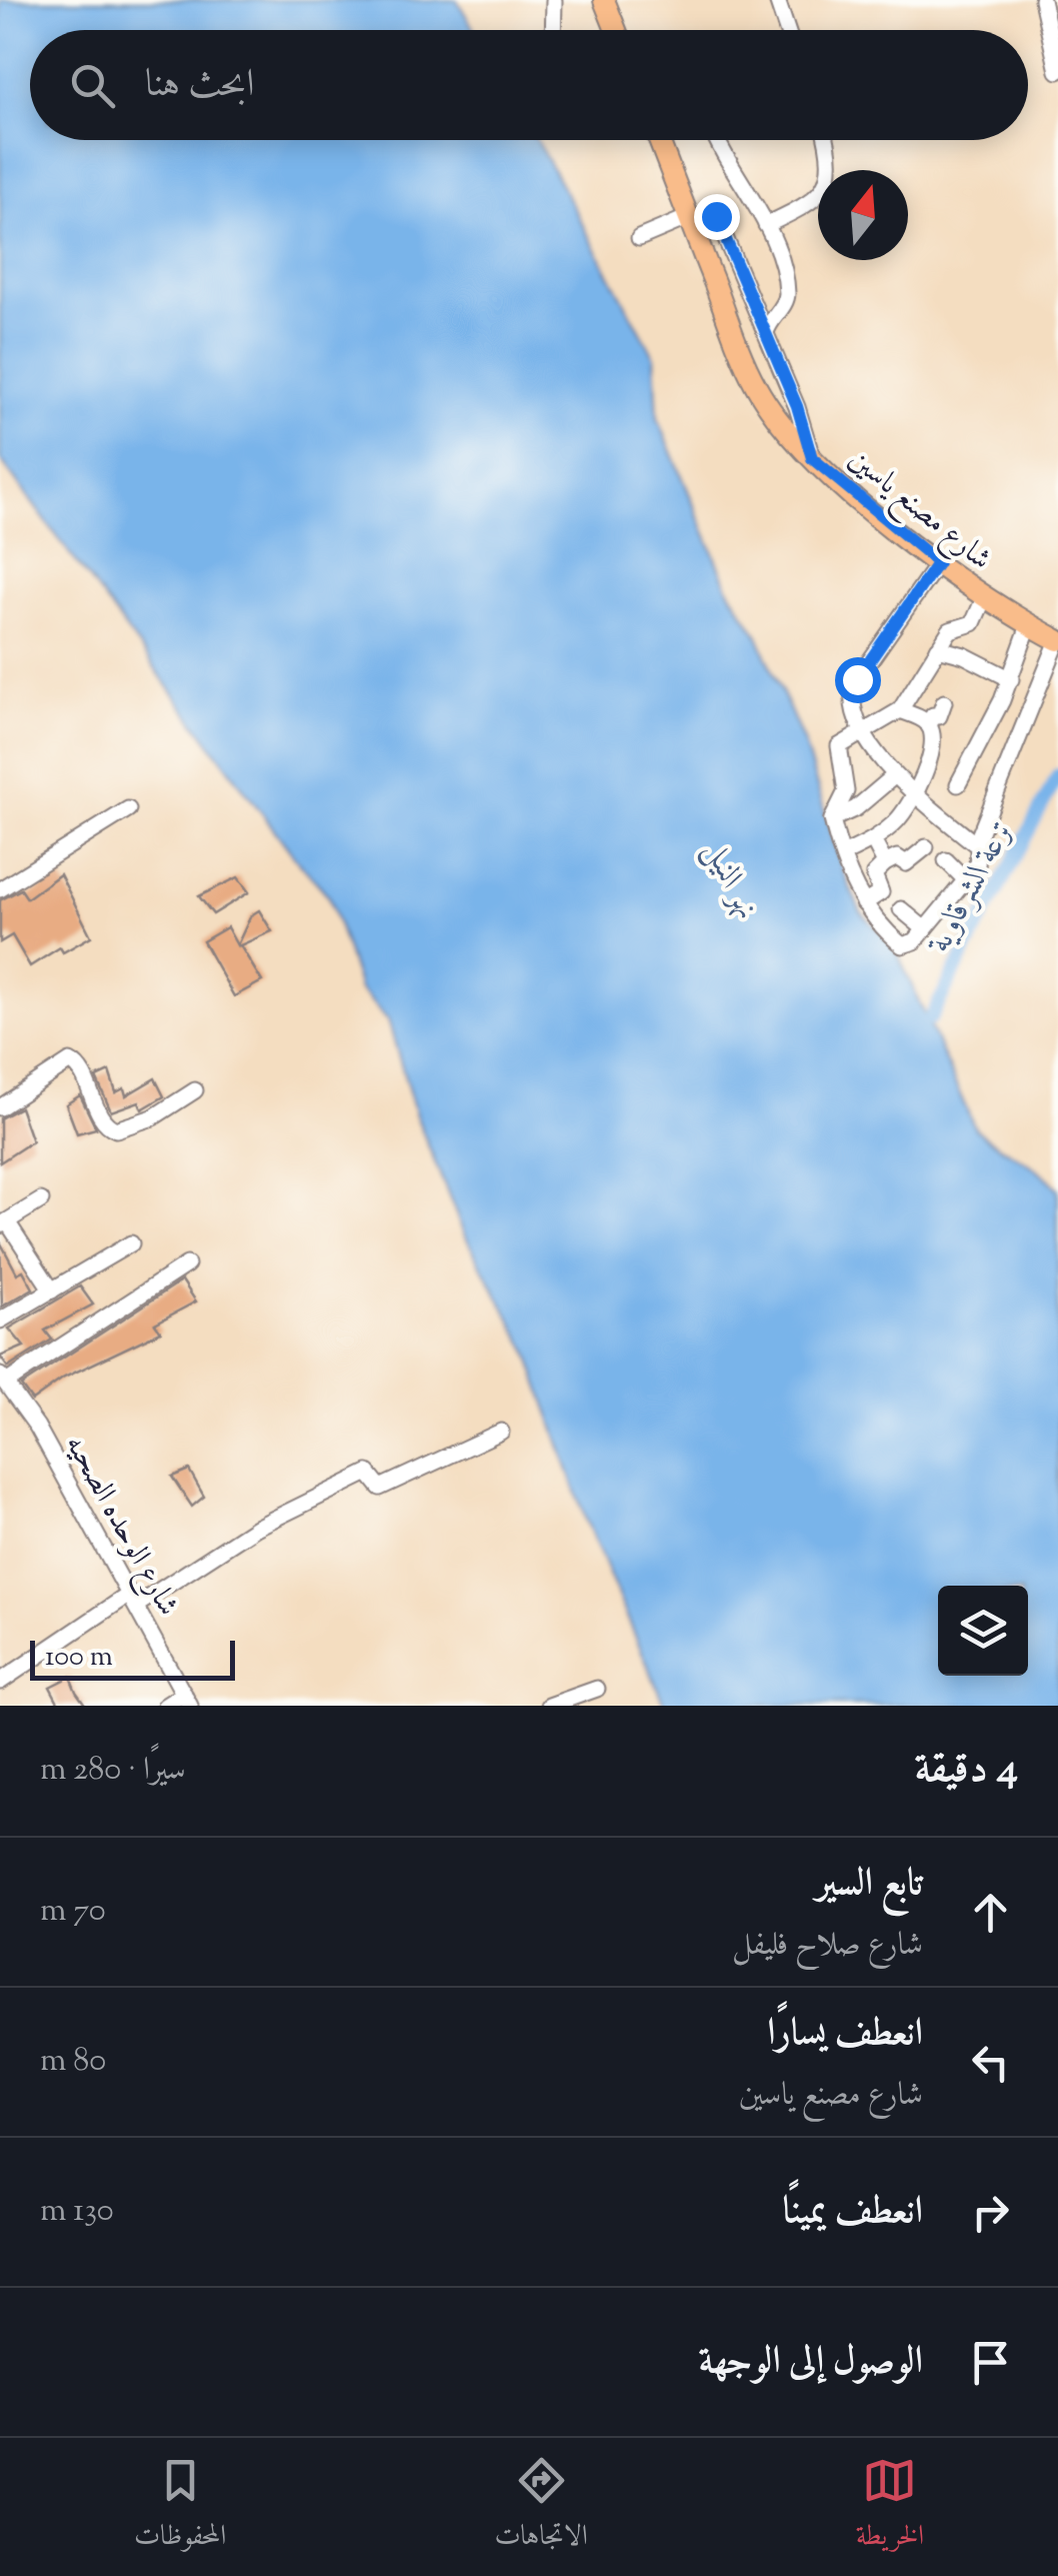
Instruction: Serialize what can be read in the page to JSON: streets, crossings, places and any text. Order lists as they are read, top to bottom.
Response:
{
  "streets": {
    "main road": ["شارع مصنع ياسين"],
    "street": ["شارع الوحده الصحيه"]
  },
  "water": ["نهر النيل", "ترعة الشرقاوية"],
  "scale_bar": "100 m",
  "north": "top",
  "page": {
    "search": "ابحث هنا",
    "scale": "100 m",
    "heading": ["4 دقيقة", "سيرًا · 280 m"],
    "list": [
      ["تابع السير", "شارع صلاح فليفل", "70 m"],
      ["انعطف يسارًا", "شارع مصنع ياسين", "80 m"],
      ["انعطف يمينًا", "130 m"],
      "الوصول إلى الوجهة"
    ],
    "nav": ["الخريطة", "الاتجاهات", "المحفوظات"]
  }
}
